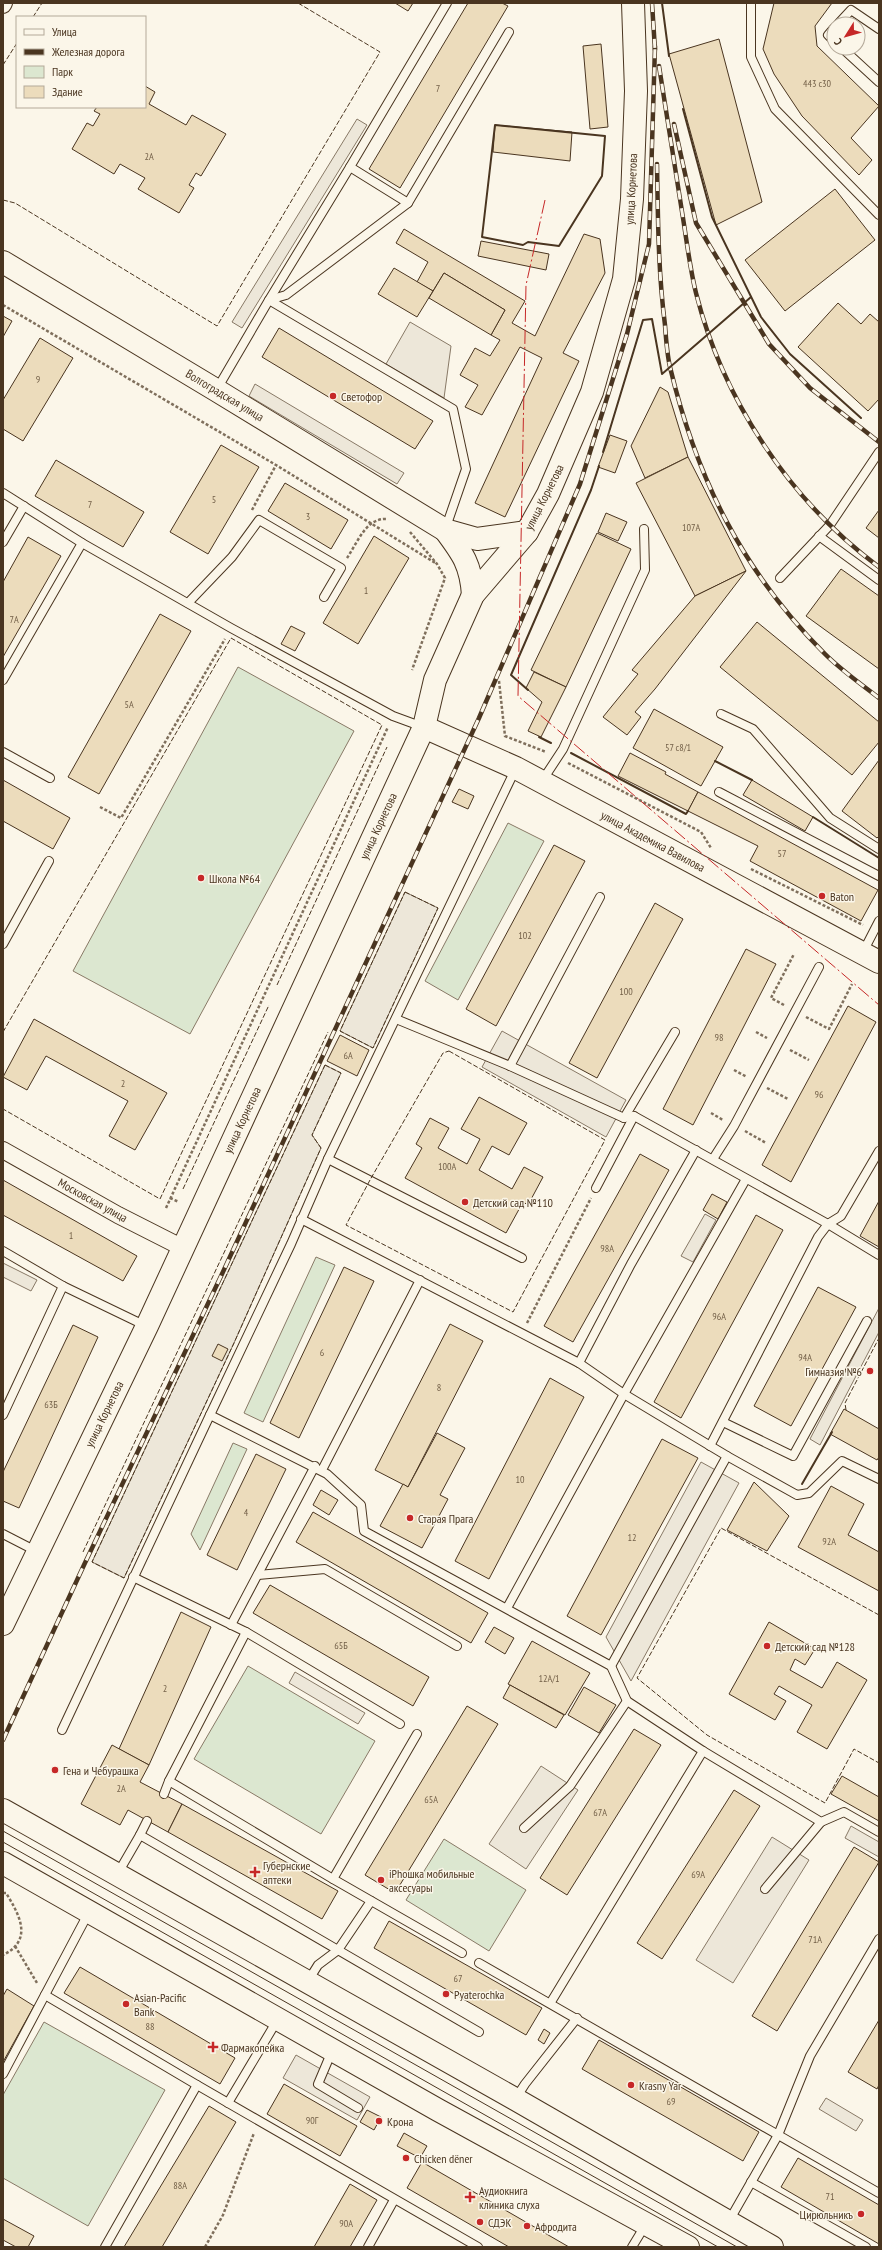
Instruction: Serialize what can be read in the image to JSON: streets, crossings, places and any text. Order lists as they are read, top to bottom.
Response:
{
  "streets": {
    "main road": ["улица Корнетова", "Волгоградская улица", "улица Академика Вавилова"],
    "street": ["Московская улица"]
  },
  "crossings": [
    ["улица Корнетова", "улица Академика Вавилова"],
    ["улица Корнетова", "Московская улица"]
  ],
  "places": {
    "other": [
      "Светофор",
      "Школа №64",
      "Baton",
      "Детский сад №110",
      "Гимназия №6",
      "Старая Прага",
      "Детский сад №128",
      "Гена и Чебурашка",
      "iPhoшка мобильные аксесуары",
      "Pyaterochka",
      "Asian-Pacific Bank",
      "Krasny Yar",
      "Крона",
      "Chicken dëner",
      "Цирюльникъ",
      "СДЭК",
      "Афродита"
    ],
    "health": ["Губернские аптеки", "Фармакопейка", "Аудиокнига клиника слуха"]
  },
  "house_numbers": [
    "443 с30",
    "7",
    "2А",
    "9",
    "5",
    "7",
    "3",
    "107А",
    "1",
    "7А",
    "5А",
    "57 с8/1",
    "57",
    "102",
    "100",
    "98",
    "6А",
    "2",
    "96",
    "100А",
    "1",
    "98А",
    "96А",
    "6",
    "94А",
    "8",
    "63Б",
    "10",
    "4",
    "12",
    "92А",
    "65Б",
    "12А/1",
    "2",
    "2А",
    "65А",
    "67А",
    "69А",
    "71А",
    "67",
    "88",
    "69",
    "90Г",
    "88А",
    "71",
    "90А"
  ],
  "legend": [
    "Улица",
    "Железная дорога",
    "Парк",
    "Здание"
  ],
  "north": "bottom left"
}
